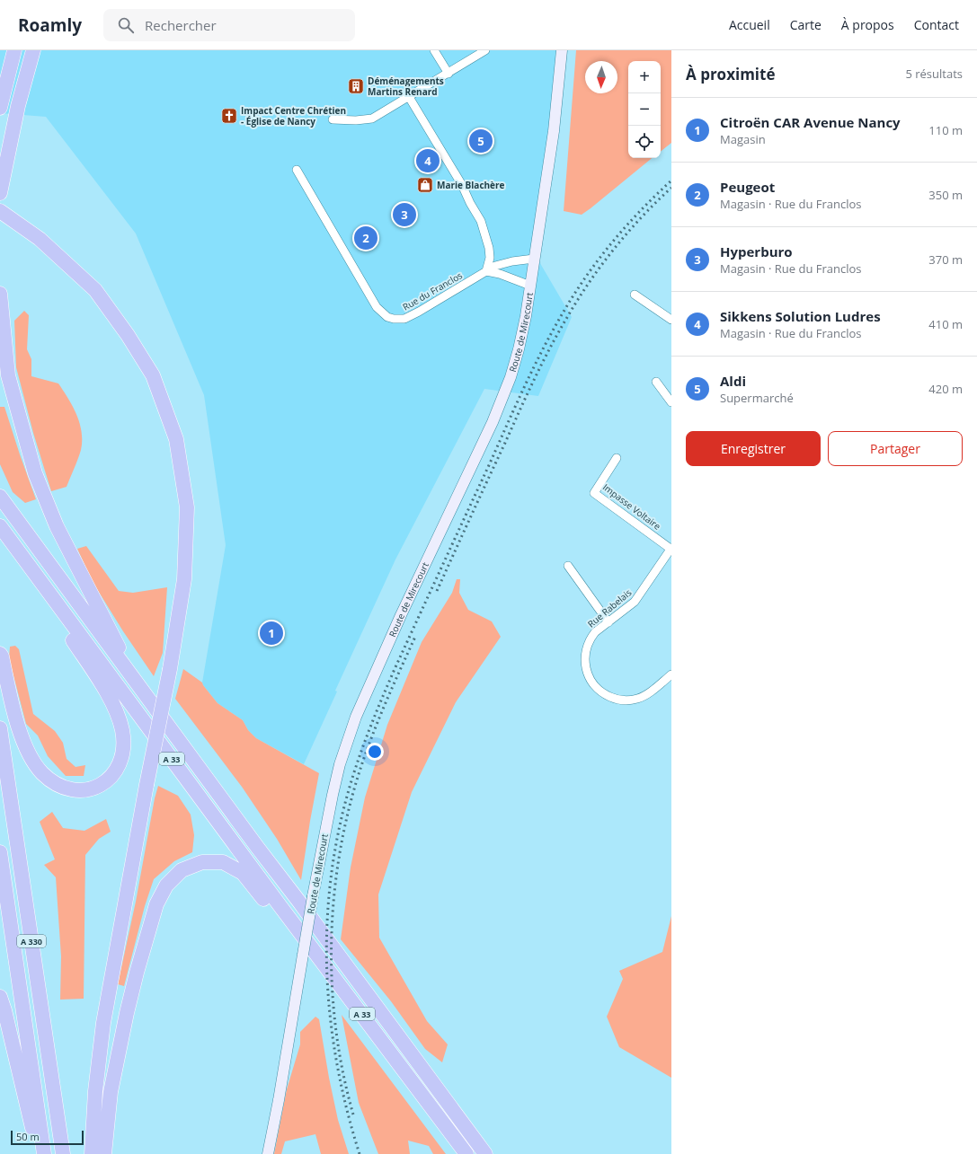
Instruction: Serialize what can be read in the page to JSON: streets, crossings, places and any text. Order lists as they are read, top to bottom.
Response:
{
  "streets": {
    "highway": ["A 33", "A 330"],
    "main road": ["Route de Mirecourt"],
    "street": ["Rue du Franclos", "Impasse Voltaire", "Rue Rabelais"]
  },
  "crossings": [
    ["Rue du Franclos", "Route de Mirecourt"],
    ["Impasse Voltaire", "Rue Rabelais"]
  ],
  "places": {
    "building": ["Déménagements Martins Renard"],
    "church": ["Impact Centre Chrétien - Église de Nancy"],
    "shop": ["Marie Blachère"]
  },
  "scale_bar": "50 m",
  "north": "bottom",
  "page": {
    "header": "Roamly",
    "search": "Rechercher",
    "nav": [
      "Accueil",
      "Carte",
      "À propos",
      "Contact"
    ],
    "heading": ["À proximité", "5 résultats"],
    "map_buttons": ["+", "−"],
    "list": [
      {
        "mark": "1",
        "name": "Citroën CAR Avenue Nancy",
        "note": "Magasin",
        "value": "110 m"
      },
      {
        "mark": "2",
        "name": "Peugeot",
        "note": "Magasin · Rue du Franclos",
        "value": "350 m"
      },
      {
        "mark": "3",
        "name": "Hyperburo",
        "note": "Magasin · Rue du Franclos",
        "value": "370 m"
      },
      {
        "mark": "4",
        "name": "Sikkens Solution Ludres",
        "note": "Magasin · Rue du Franclos",
        "value": "410 m"
      },
      {
        "mark": "5",
        "name": "Aldi",
        "note": "Supermarché",
        "value": "420 m"
      }
    ],
    "pins": [
      "5",
      "4",
      "3",
      "2",
      "1"
    ],
    "buttons": ["Enregistrer", "Partager"],
    "scale": "50 m"
  }
}
